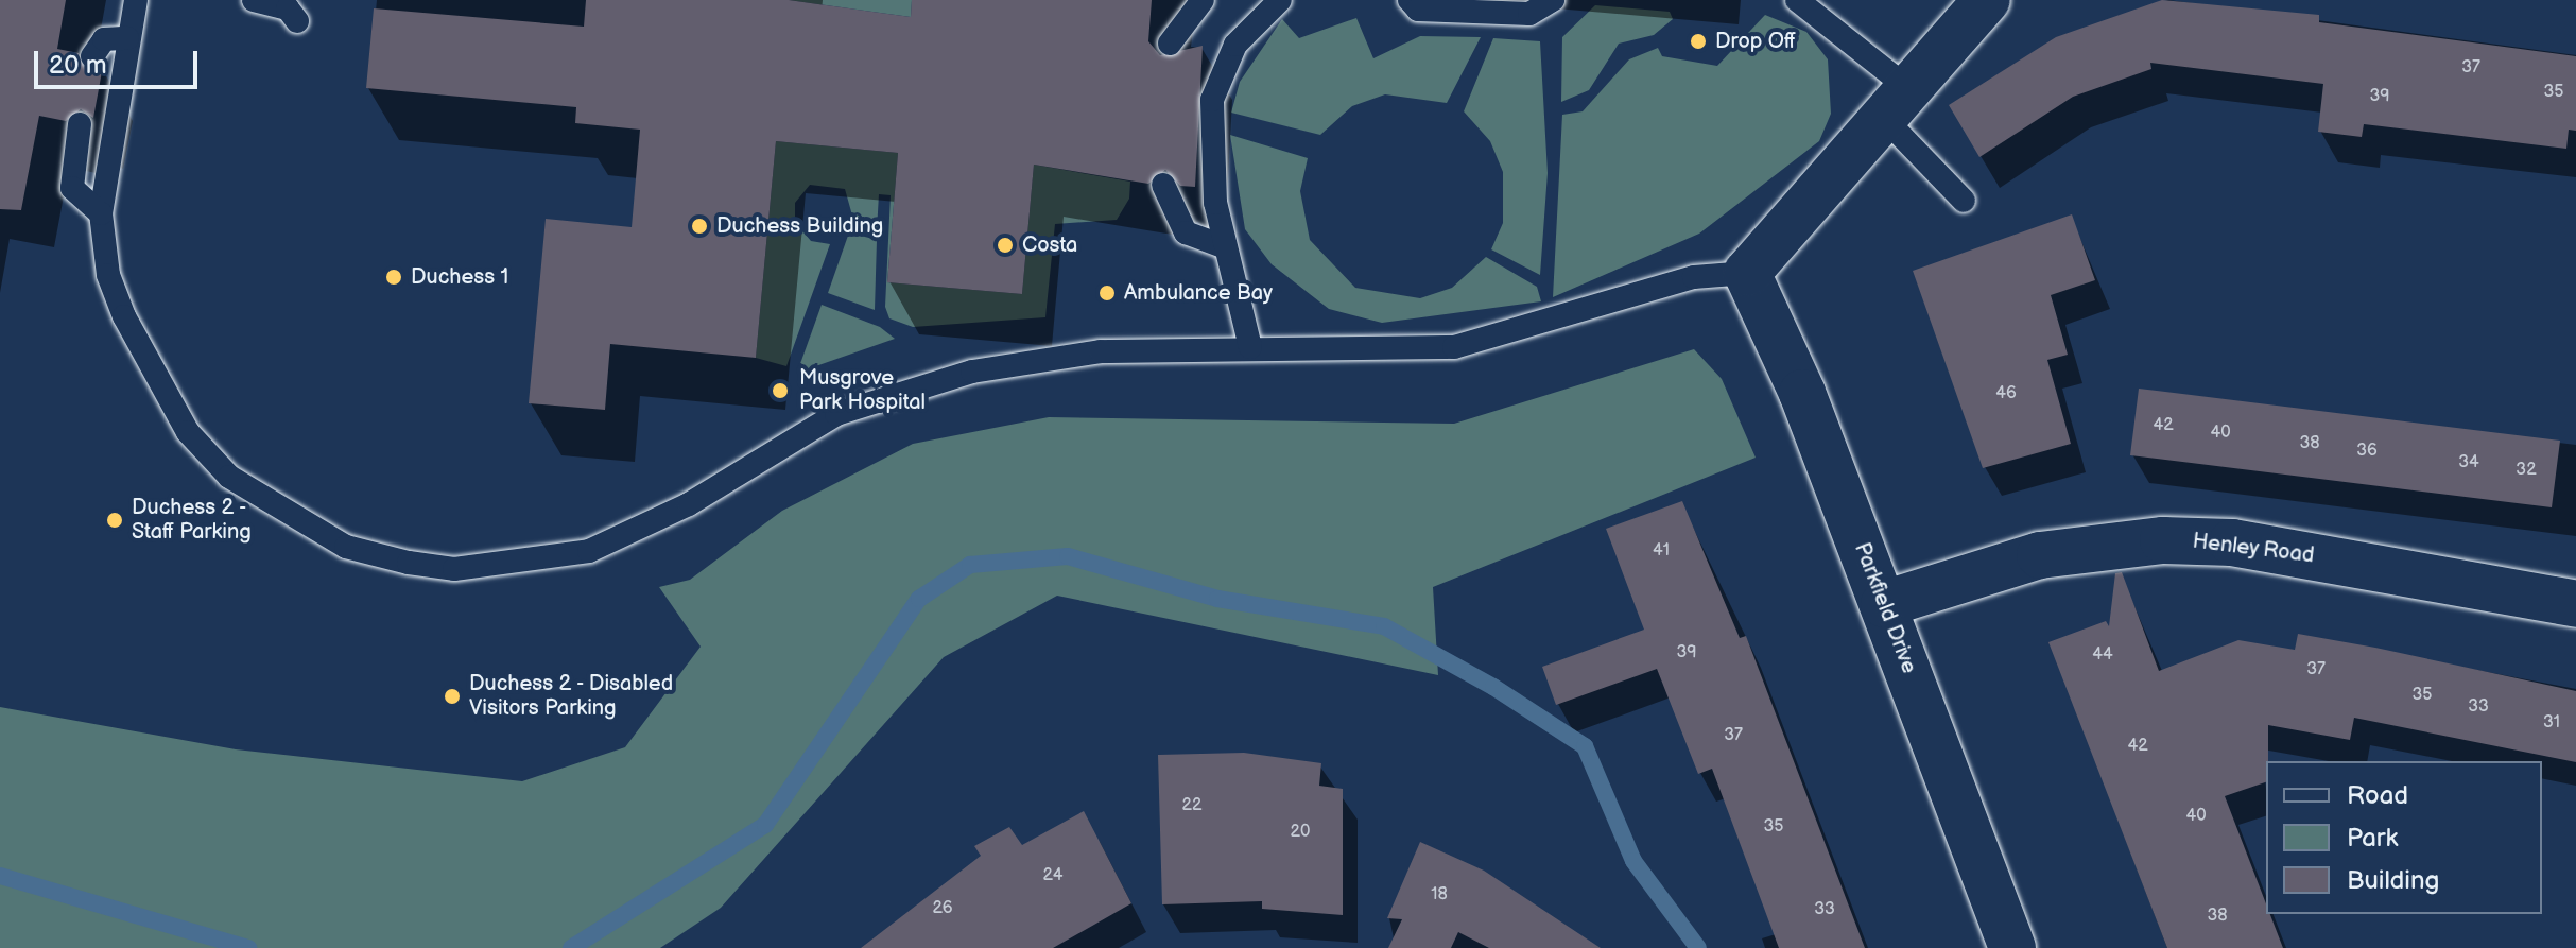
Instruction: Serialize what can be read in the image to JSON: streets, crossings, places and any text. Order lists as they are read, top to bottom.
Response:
{
  "streets": {
    "street": ["Henley Road", "Parkfield Drive"]
  },
  "crossings": [
    ["Henley Road", "Parkfield Drive"]
  ],
  "places": [
    "Drop Off",
    "Duchess Building",
    "Costa",
    "Duchess 1",
    "Ambulance Bay",
    "Musgrove Park Hospital",
    "Duchess 2 - Staff Parking",
    "Duchess 2 - Disabled Visitors Parking"
  ],
  "house_numbers": [
    "37",
    "35",
    "39",
    "46",
    "42",
    "40",
    "38",
    "36",
    "34",
    "32",
    "41",
    "39",
    "44",
    "37",
    "35",
    "33",
    "31",
    "37",
    "42",
    "22",
    "40",
    "35",
    "20",
    "24",
    "18",
    "26",
    "33",
    "38"
  ],
  "legend": ["Road", "Park", "Building"],
  "scale_bar": "20 m"
}
